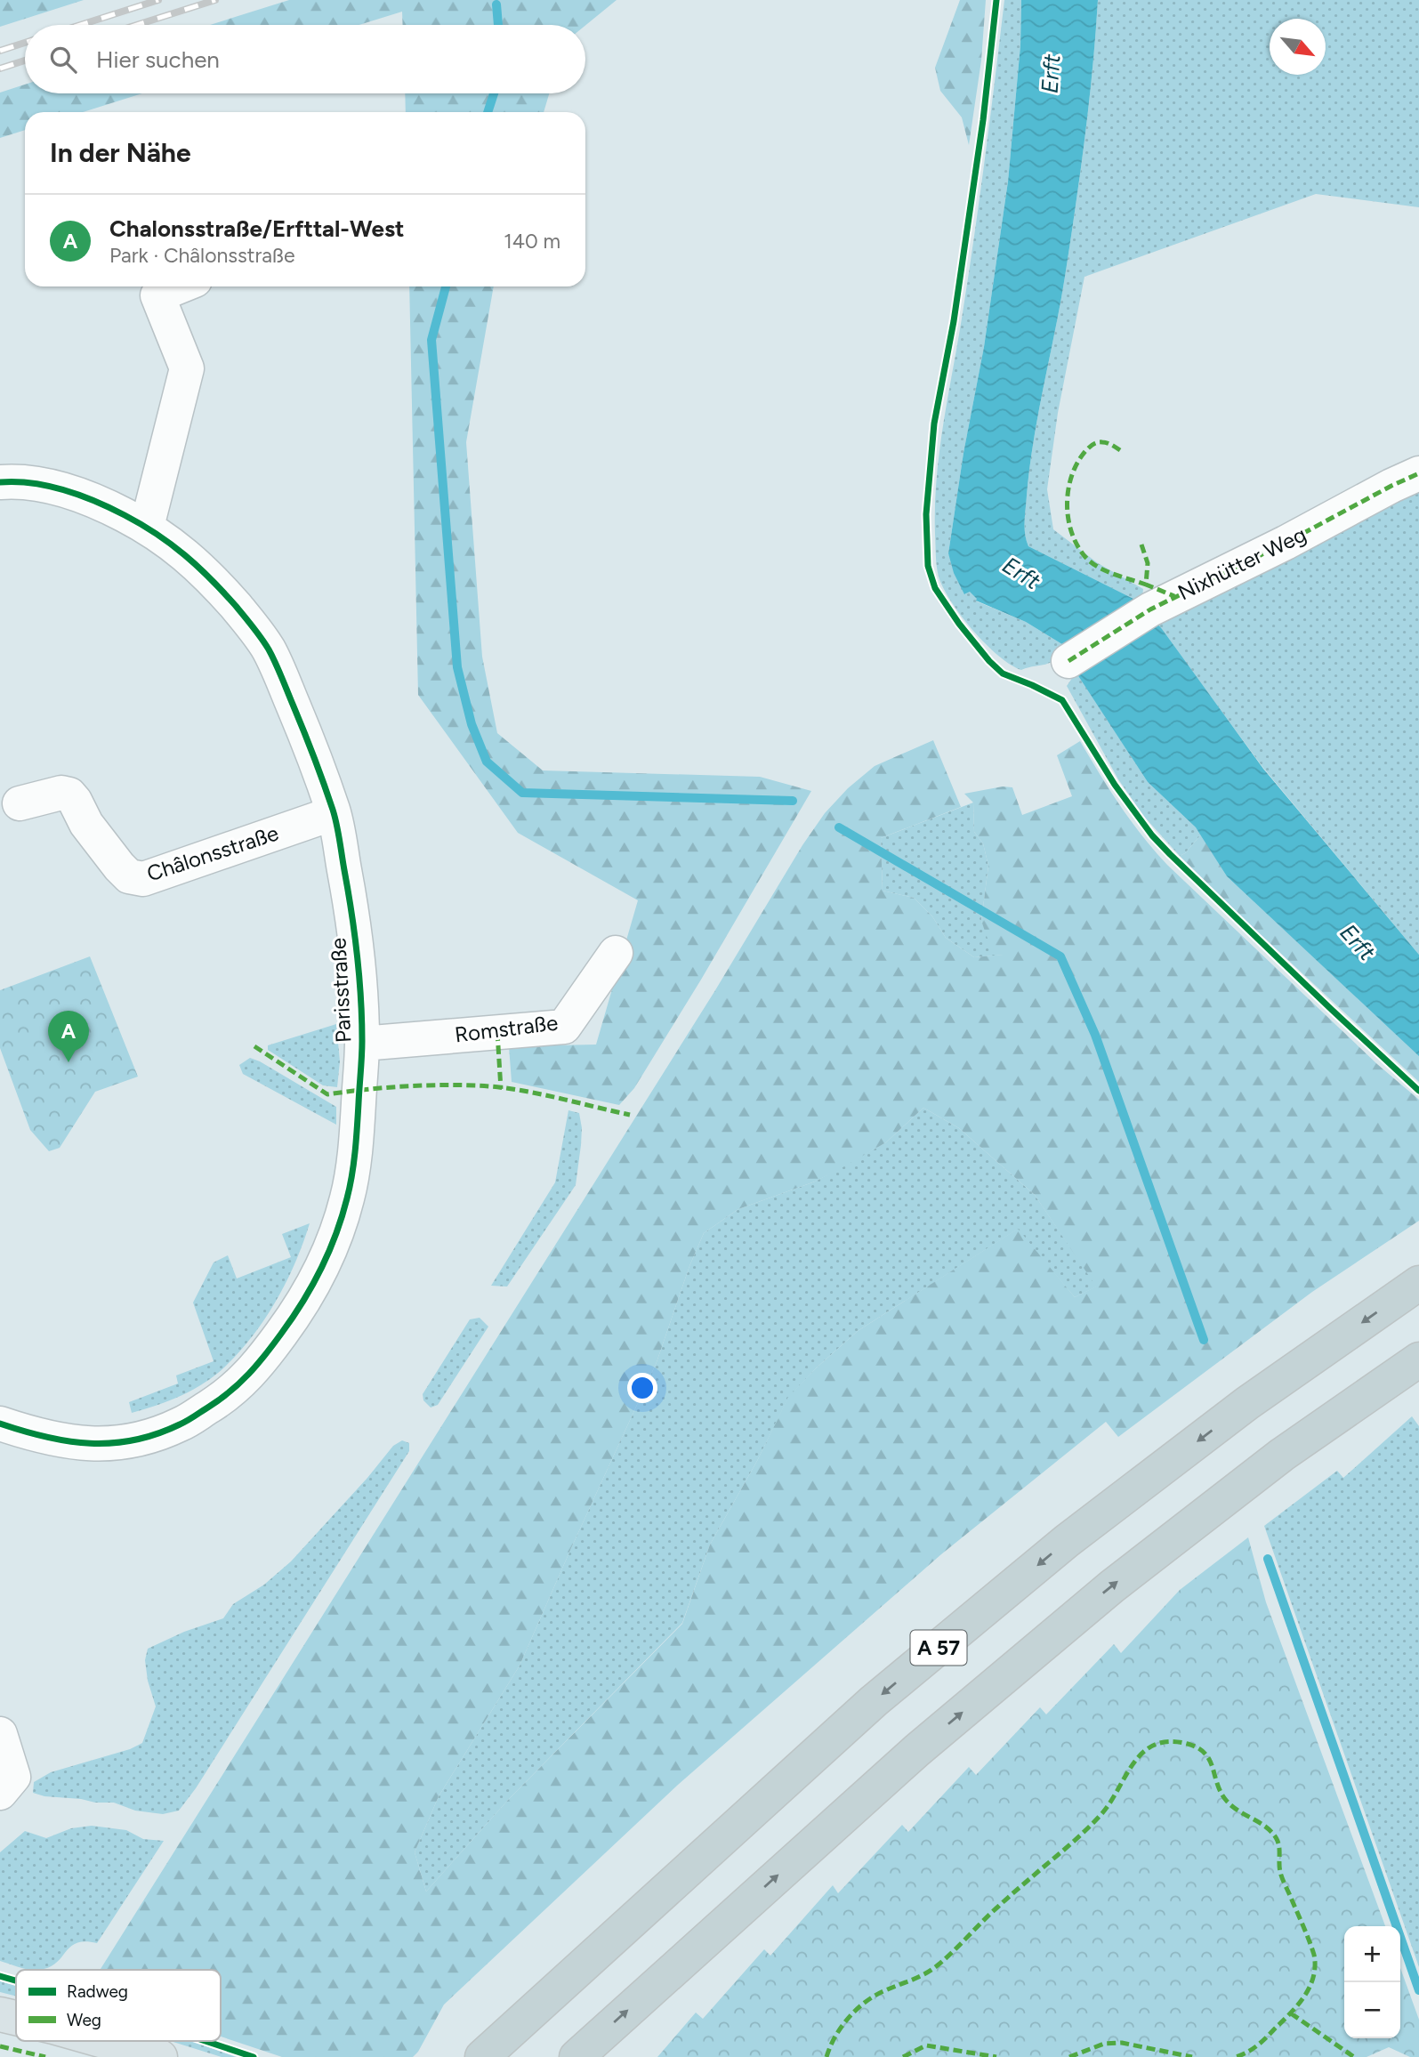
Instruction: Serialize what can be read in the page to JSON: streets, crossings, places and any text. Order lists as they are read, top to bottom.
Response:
{
  "streets": {
    "highway": ["A 57"],
    "street": [
      "Nixhütter Weg",
      "Châlonsstraße",
      "Parisstraße",
      "Romstraße"
    ]
  },
  "crossings": [
    ["Châlonsstraße", "Parisstraße"],
    ["Parisstraße", "Romstraße"]
  ],
  "water": ["Erft"],
  "legend": ["Radweg", "Weg"],
  "north": "bottom right",
  "page": {
    "search": "Hier suchen",
    "heading": "In der Nähe",
    "list": [
      {
        "mark": "A",
        "name": "Chalonsstraße/Erfttal-West",
        "note": "Park · Châlonsstraße",
        "value": "140 m"
      }
    ],
    "pins": "A",
    "map_buttons": ["+", "−"]
  }
}
